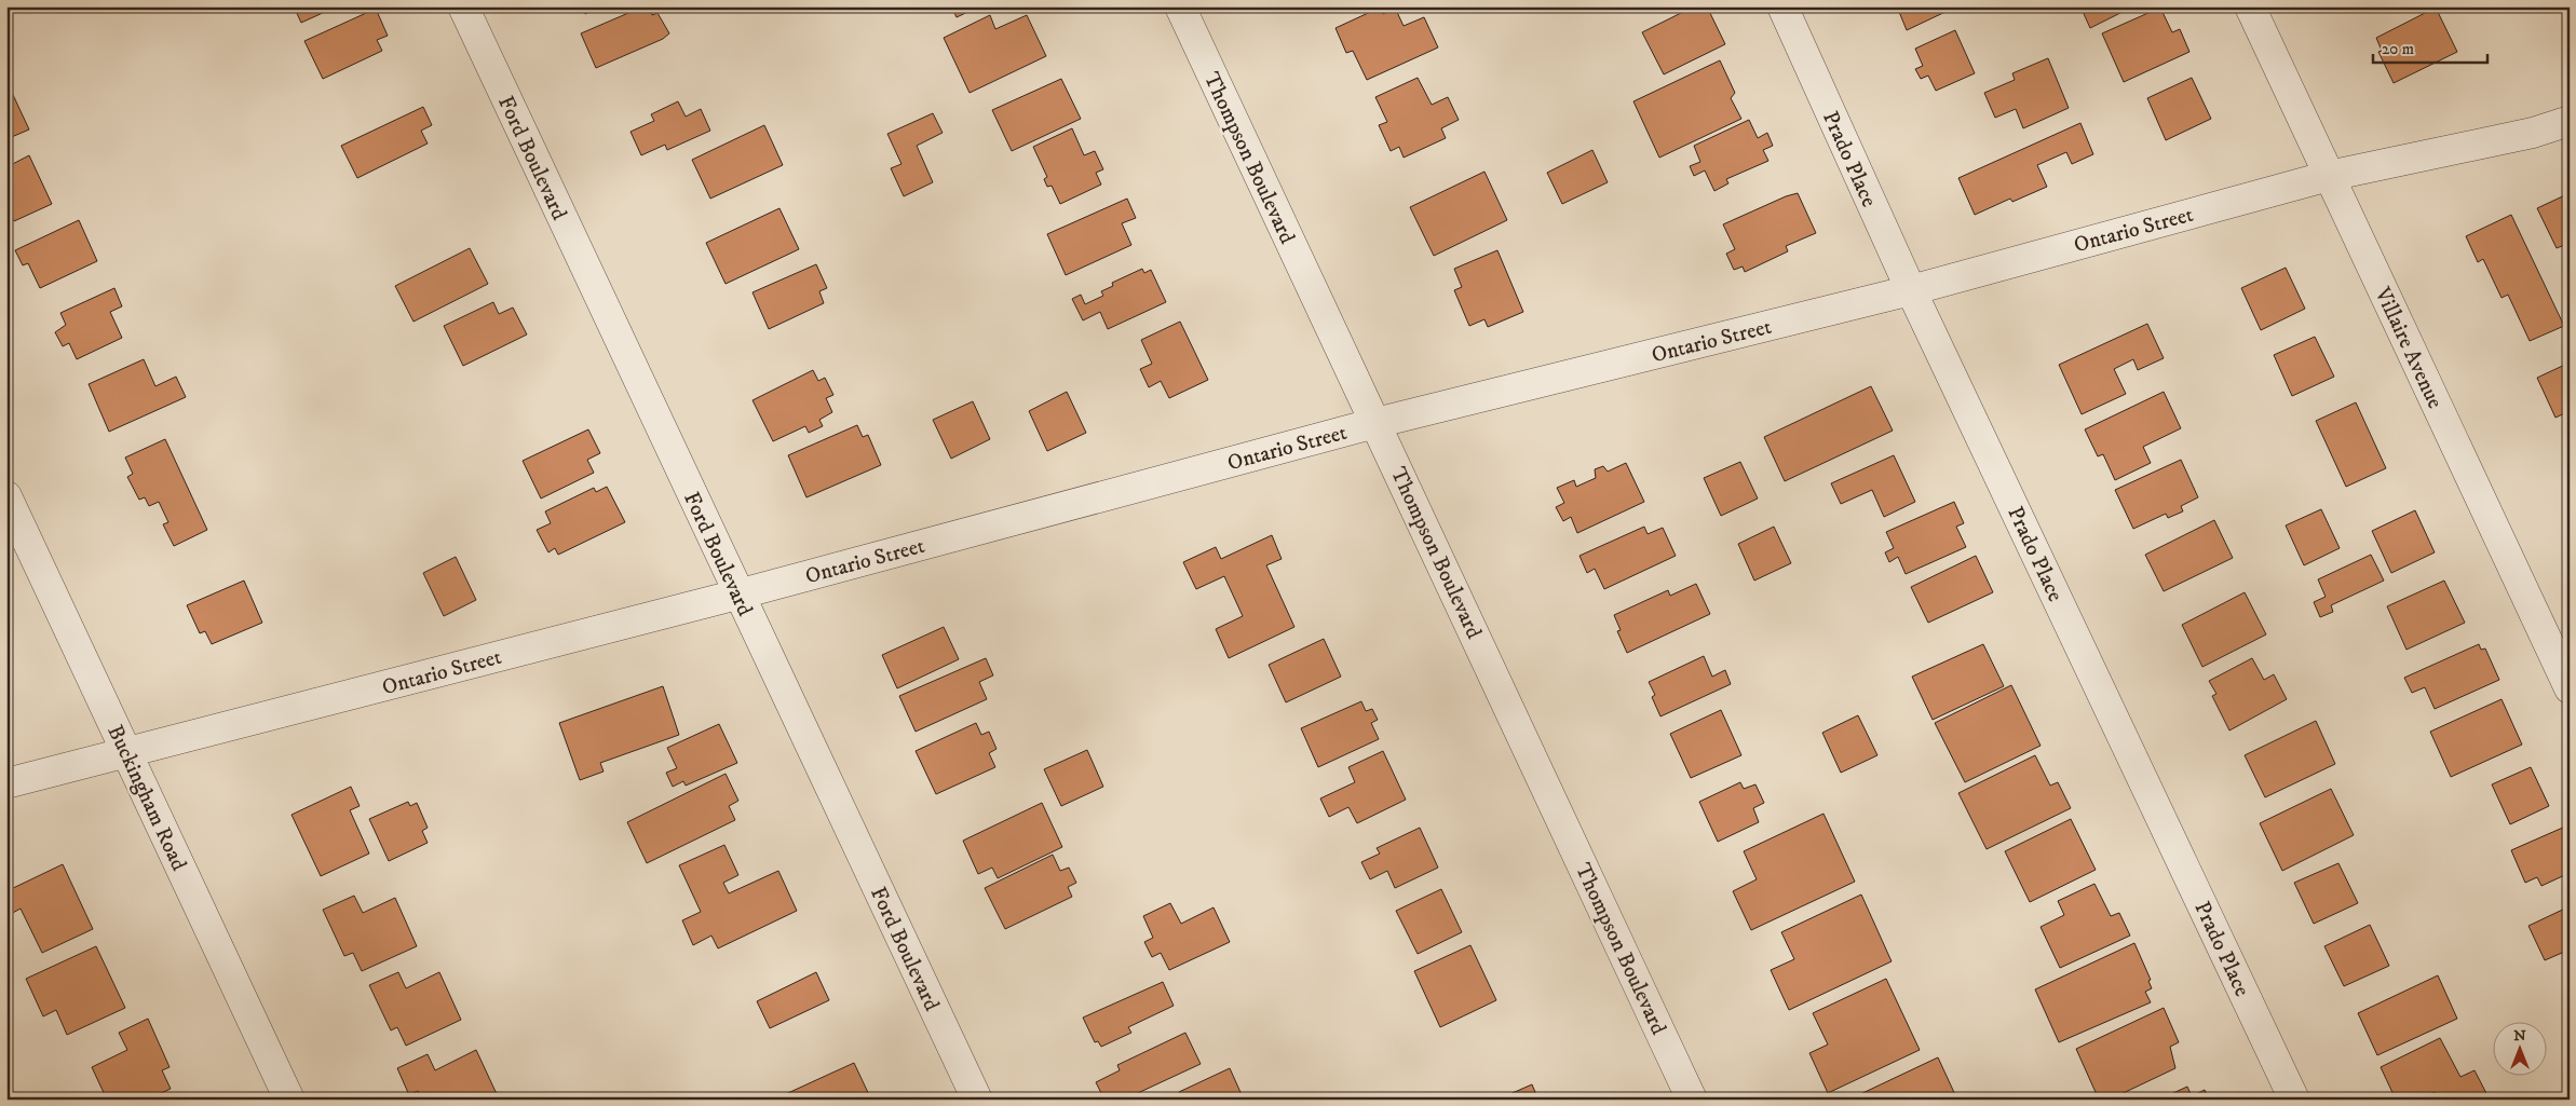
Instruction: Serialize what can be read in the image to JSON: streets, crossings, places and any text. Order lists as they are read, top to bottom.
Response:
{
  "streets": {
    "street": [
      "Ford Boulevard",
      "Thompson Boulevard",
      "Prado Place",
      "Ontario Street",
      "Villaire Avenue",
      "Buckingham Road"
    ]
  },
  "crossings": [
    ["Ford Boulevard", "Ontario Street"],
    ["Thompson Boulevard", "Ontario Street"],
    ["Prado Place", "Ontario Street"],
    ["Ontario Street", "Villaire Avenue"],
    ["Ontario Street", "Buckingham Road"]
  ],
  "scale_bar": "20 m",
  "north": "top"
}
